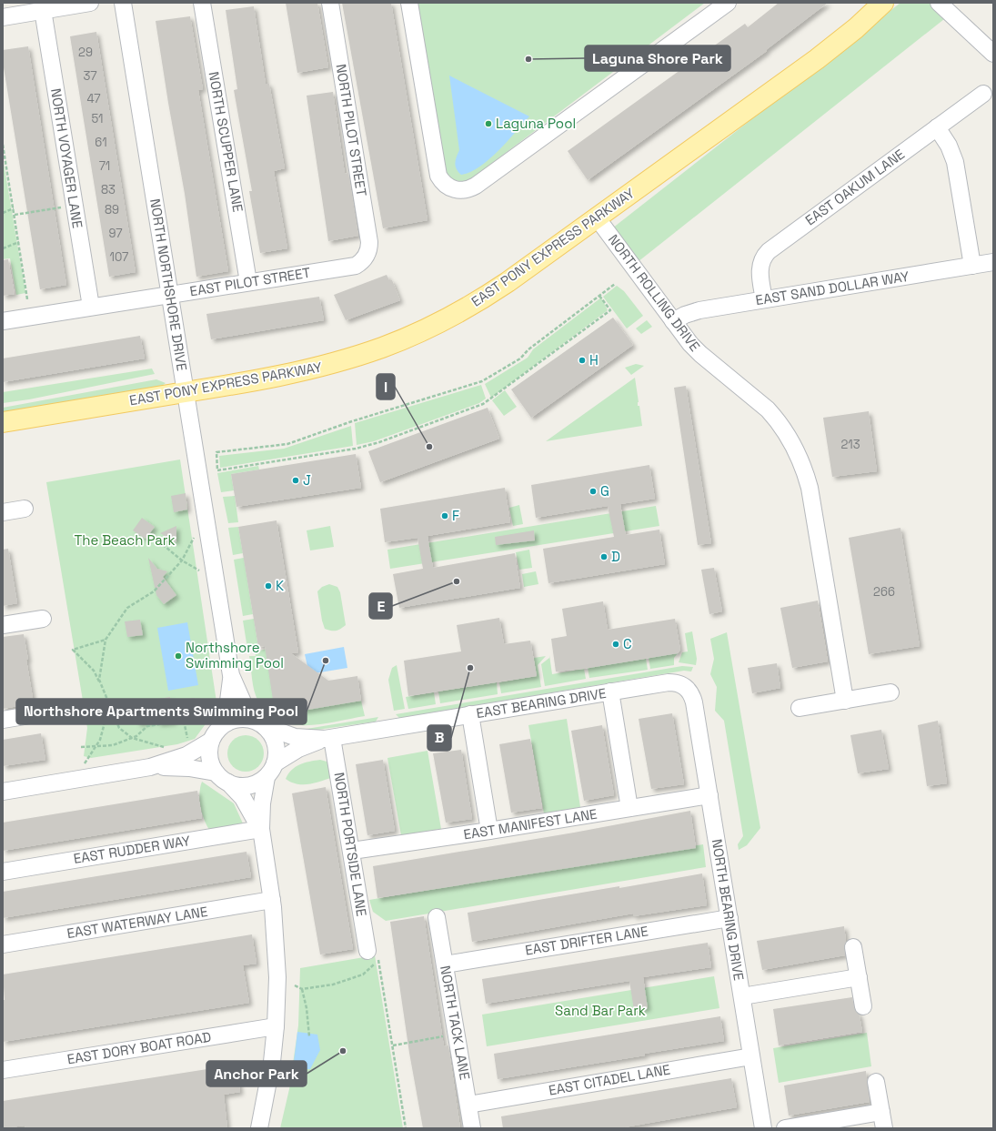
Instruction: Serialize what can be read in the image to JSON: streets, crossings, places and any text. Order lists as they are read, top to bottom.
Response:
{
  "streets": {
    "main road": ["EAST PONY EXPRESS PARKWAY"],
    "street": [
      "NORTH PILOT STREET",
      "NORTH SCUPPER LANE",
      "NORTH VOYAGER LANE",
      "EAST OAKUM LANE",
      "EAST PILOT STREET",
      "NORTH NORTHSHORE DRIVE",
      "EAST SAND DOLLAR WAY",
      "NORTH ROLLING DRIVE",
      "EAST BEARING DRIVE",
      "EAST MANIFEST LANE",
      "NORTH PORTSIDE LANE",
      "EAST RUDDER WAY",
      "NORTH BEARING DRIVE",
      "EAST WATERWAY LANE",
      "EAST DRIFTER LANE",
      "NORTH TACK LANE",
      "EAST DORY BOAT ROAD",
      "EAST CITADEL LANE"
    ]
  },
  "crossings": [
    ["NORTH PILOT STREET", "EAST PILOT STREET"],
    ["NORTH SCUPPER LANE", "EAST PILOT STREET"],
    ["NORTH VOYAGER LANE", "EAST PILOT STREET"],
    ["EAST OAKUM LANE", "EAST SAND DOLLAR WAY"],
    ["EAST PONY EXPRESS PARKWAY", "NORTH NORTHSHORE DRIVE"],
    ["EAST PONY EXPRESS PARKWAY", "NORTH ROLLING DRIVE"],
    ["EAST PILOT STREET", "NORTH NORTHSHORE DRIVE"],
    ["EAST SAND DOLLAR WAY", "NORTH ROLLING DRIVE"],
    ["EAST BEARING DRIVE", "NORTH PORTSIDE LANE"],
    ["EAST BEARING DRIVE", "NORTH BEARING DRIVE"],
    ["EAST MANIFEST LANE", "NORTH PORTSIDE LANE"],
    ["EAST MANIFEST LANE", "NORTH BEARING DRIVE"],
    ["NORTH BEARING DRIVE", "EAST DRIFTER LANE"],
    ["NORTH BEARING DRIVE", "EAST CITADEL LANE"],
    ["EAST DRIFTER LANE", "NORTH TACK LANE"],
    ["NORTH TACK LANE", "EAST CITADEL LANE"]
  ],
  "parks": ["The Beach Park", "Sand Bar Park"],
  "places": [
    "Laguna Shore Park",
    "Laguna Pool",
    "H",
    "I",
    "J",
    "G",
    "F",
    "D",
    "E",
    "K",
    "C",
    "Northshore Swimming Pool",
    "Northshore Apartments Swimming Pool",
    "B",
    "Anchor Park"
  ],
  "house_numbers": [
    "29",
    "37",
    "47",
    "51",
    "61",
    "71",
    "83",
    "89",
    "97",
    "107",
    "213",
    "266"
  ]
}
